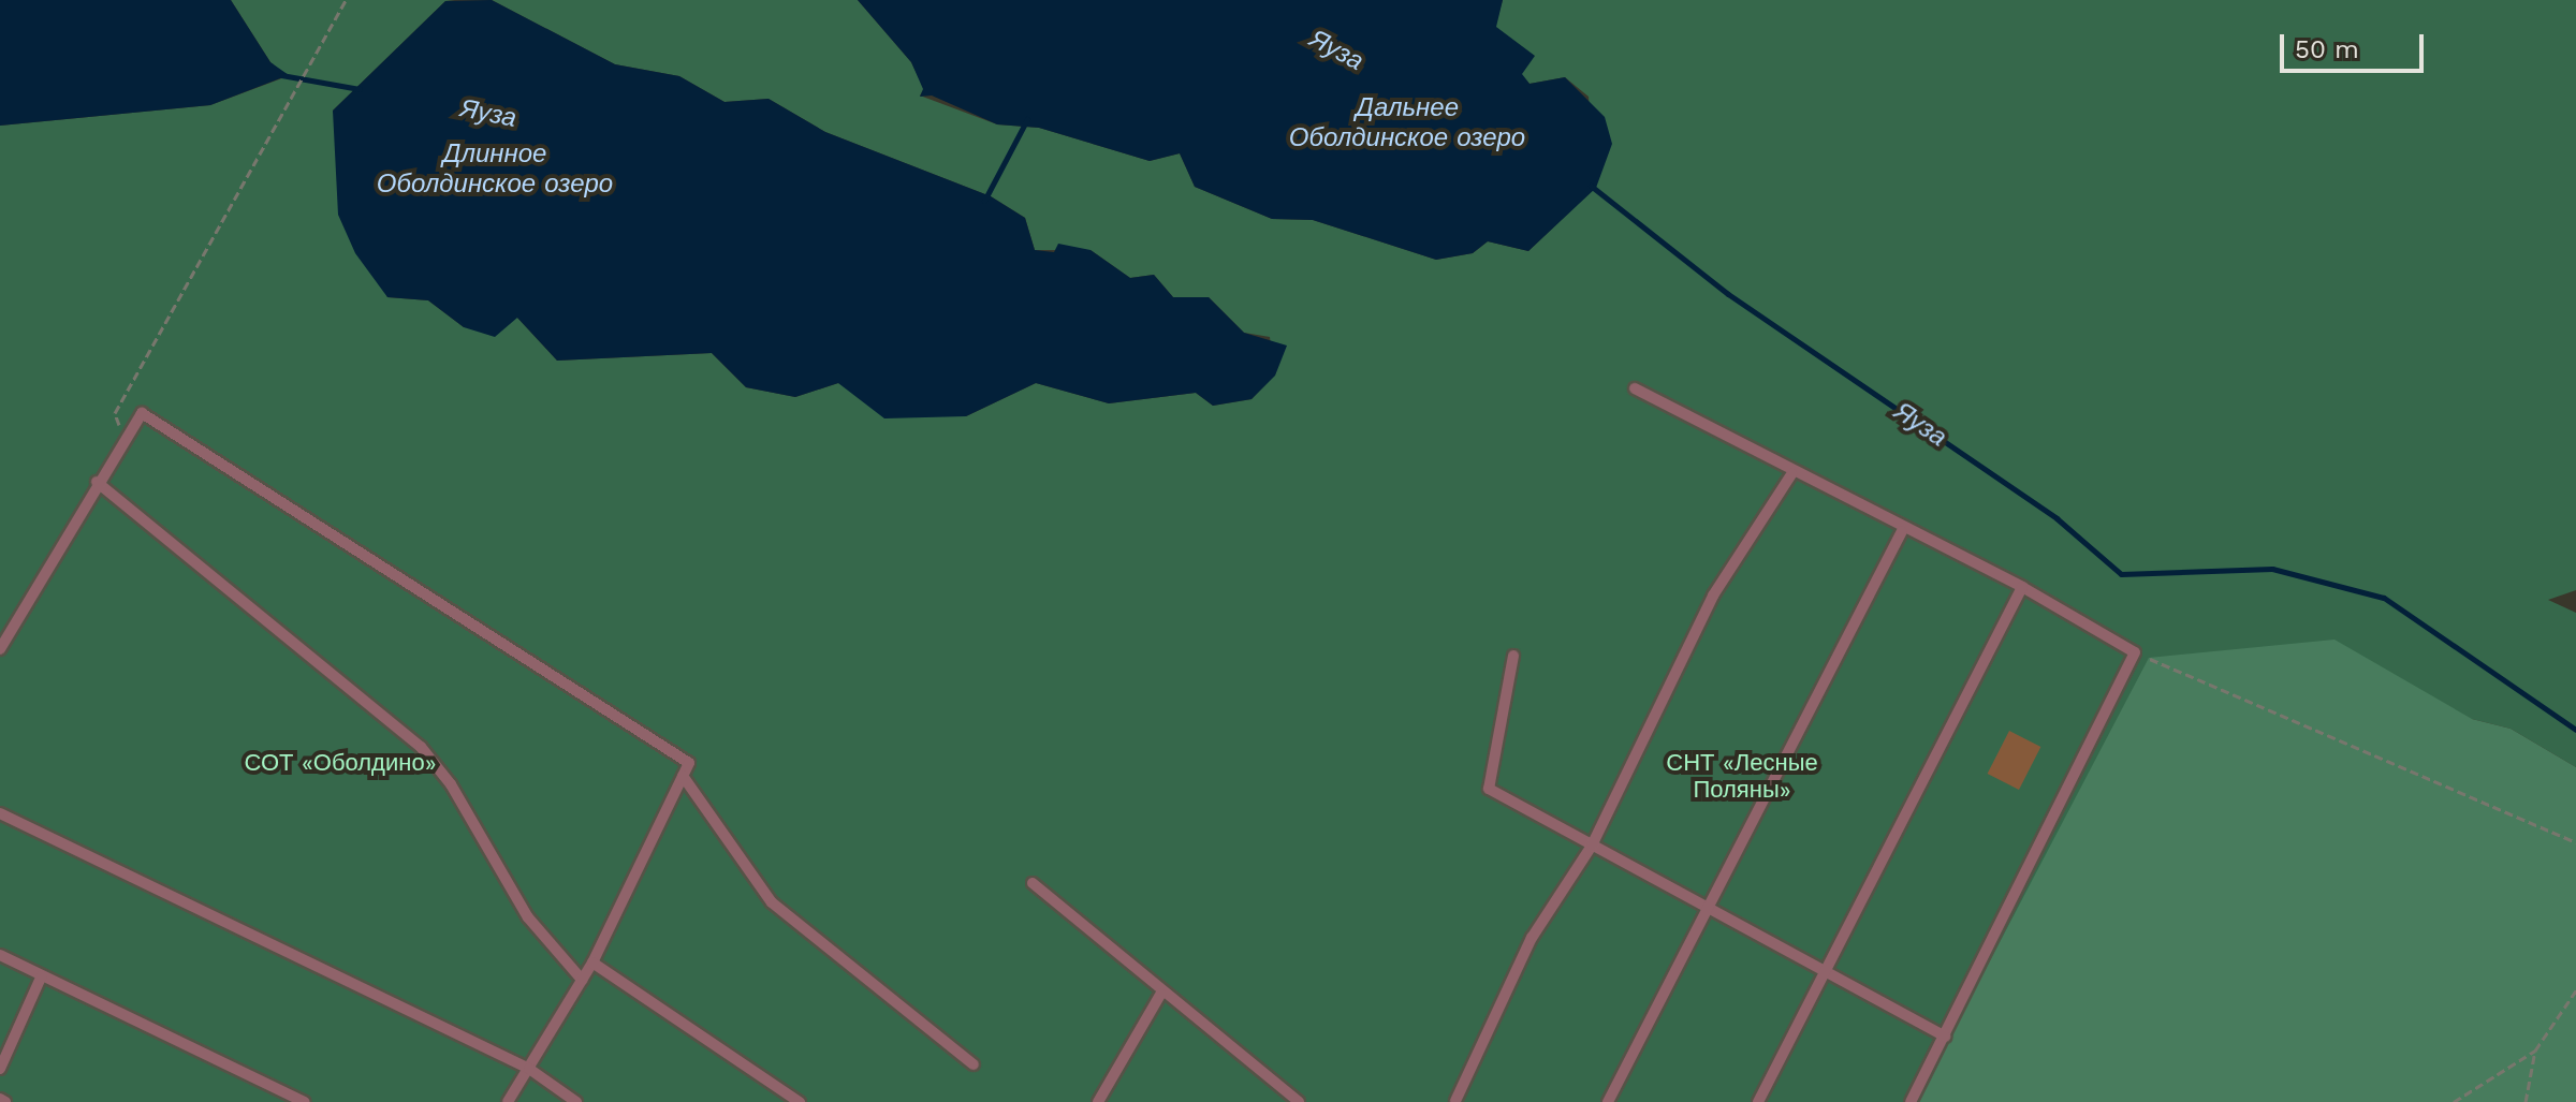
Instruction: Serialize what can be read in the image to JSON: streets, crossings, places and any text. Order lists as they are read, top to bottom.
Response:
{
  "water": ["Яуза", "Дальнее Оболдинское озеро", "Длинное Оболдинское озеро"],
  "parks": ["СНТ «Лесные Поляны»", "СОТ «Оболдино»"],
  "scale_bar": "50 m"
}
